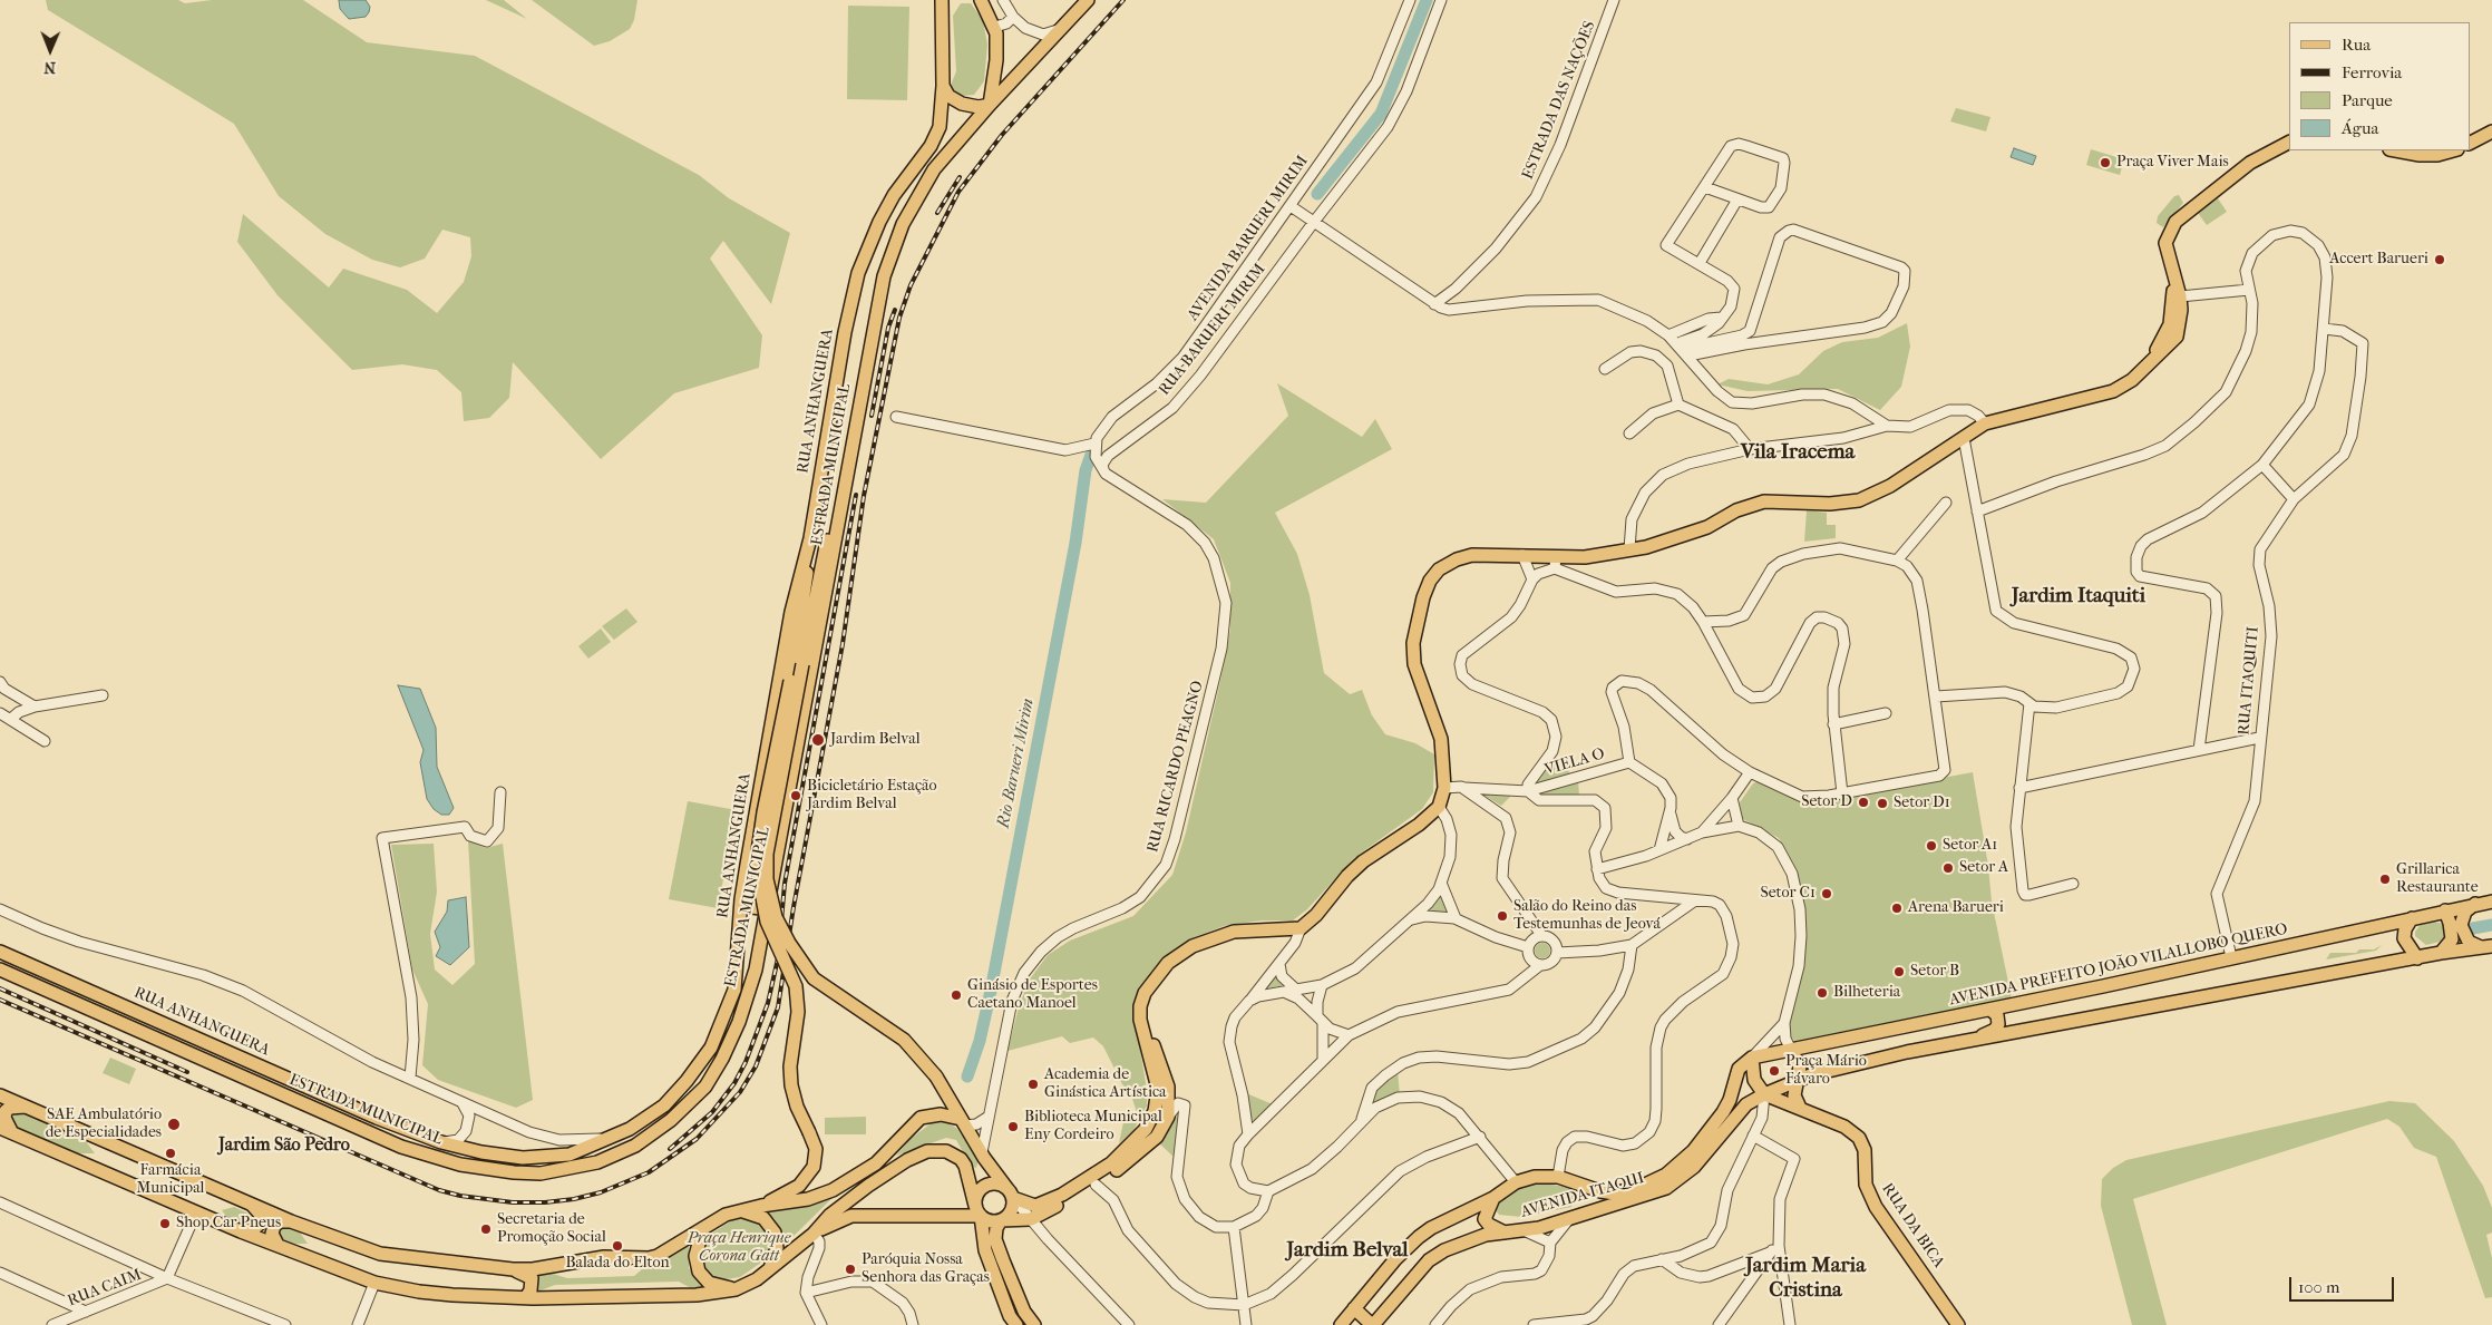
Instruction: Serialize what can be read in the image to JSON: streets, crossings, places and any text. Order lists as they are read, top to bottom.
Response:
{
  "streets": {
    "main road": [
      "RUA ANHANGUERA",
      "ESTRADA MUNICIPAL",
      "AVENIDA PREFEITO JOÃO VILALLOBO QUERO",
      "AVENIDA ITAQUI",
      "RUA DA BICA"
    ],
    "street": [
      "ESTRADA DAS NAÇÕES",
      "AVENIDA BARUERI MIRIM",
      "RUA BARUERI MIRIM",
      "RUA ITAQUITI",
      "VIELA O",
      "RUA RICARDO PEAGNO",
      "RUA CAIM"
    ]
  },
  "crossings": [
    ["RUA BARUERI MIRIM", "RUA RICARDO PEAGNO"],
    ["RUA ITAQUITI", "AVENIDA PREFEITO JOÃO VILALLOBO QUERO"],
    ["AVENIDA PREFEITO JOÃO VILALLOBO QUERO", "AVENIDA ITAQUI"],
    ["AVENIDA ITAQUI", "RUA DA BICA"]
  ],
  "districts": [
    "Vila Iracema",
    "Jardim Itaquiti",
    "Jardim São Pedro",
    "Jardim Belval",
    "Jardim Maria Cristina"
  ],
  "water": ["Rio Barueri Mirim"],
  "parks": ["Praça Henrique Corona Gatt"],
  "places": [
    "Praça Viver Mais",
    "Accert Barueri",
    "Jardim Belval",
    "Bicicletário Estação Jardim Belval",
    "Setor D",
    "Setor D1",
    "Setor A1",
    "Setor A",
    "Grillarica Restaurante",
    "Setor C1",
    "Arena Barueri",
    "Salão do Reino das Testemunhas de Jeová",
    "Setor B",
    "Bilheteria",
    "Ginásio de Esportes Caetano Manoel",
    "Praça Mário Fávaro",
    "Academia de Ginástica Artística",
    "SAE Ambulatório de Especialidades",
    "Biblioteca Municipal Eny Cordeiro",
    "Farmácia Municipal",
    "Shop Car Pneus",
    "Secretaria de Promoção Social",
    "Balada do Elton",
    "Paróquia Nossa Senhora das Graças"
  ],
  "legend": [
    "Rua",
    "Ferrovia",
    "Parque",
    "Água"
  ],
  "scale_bar": "100 m",
  "north": "bottom"
}
